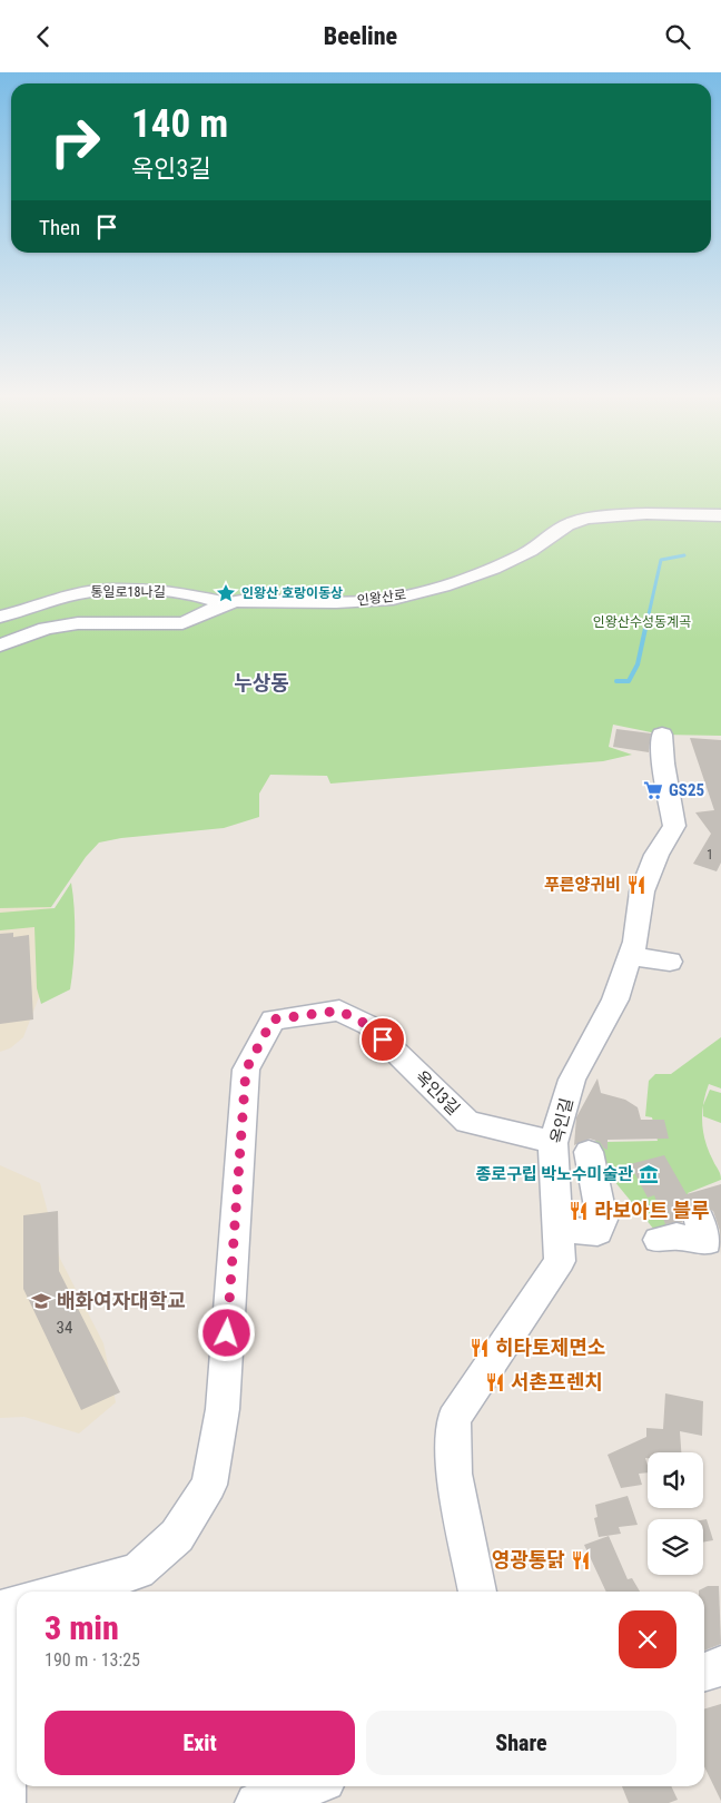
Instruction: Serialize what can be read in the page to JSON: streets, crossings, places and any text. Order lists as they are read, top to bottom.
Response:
{
  "streets": {
    "street": [
      "통일로18나길",
      "인왕산로",
      "옥인3길",
      "옥인길"
    ]
  },
  "crossings": [
    ["통일로18나길", "인왕산로"],
    ["옥인3길", "옥인길"]
  ],
  "districts": ["누상동"],
  "parks": ["인왕산수성동계곡"],
  "places": {
    "place": ["인왕산 호랑이동상"],
    "supermarket": ["GS25"],
    "restaurant": [
      "푸른양귀비",
      "라보아트 블루",
      "히타토제면소",
      "서촌프렌치",
      "영광통닭"
    ],
    "museum": ["종로구립 박노수미술관"],
    "school or university": ["배화여자대학교"]
  },
  "house_numbers": ["1", "34"],
  "page": {
    "header": "Beeline",
    "turn": ["140 m", "옥인3길"],
    "then": "Then",
    "heading": ["3 min", "190 m · 13:25"],
    "buttons": ["Exit", "Share"]
  }
}
